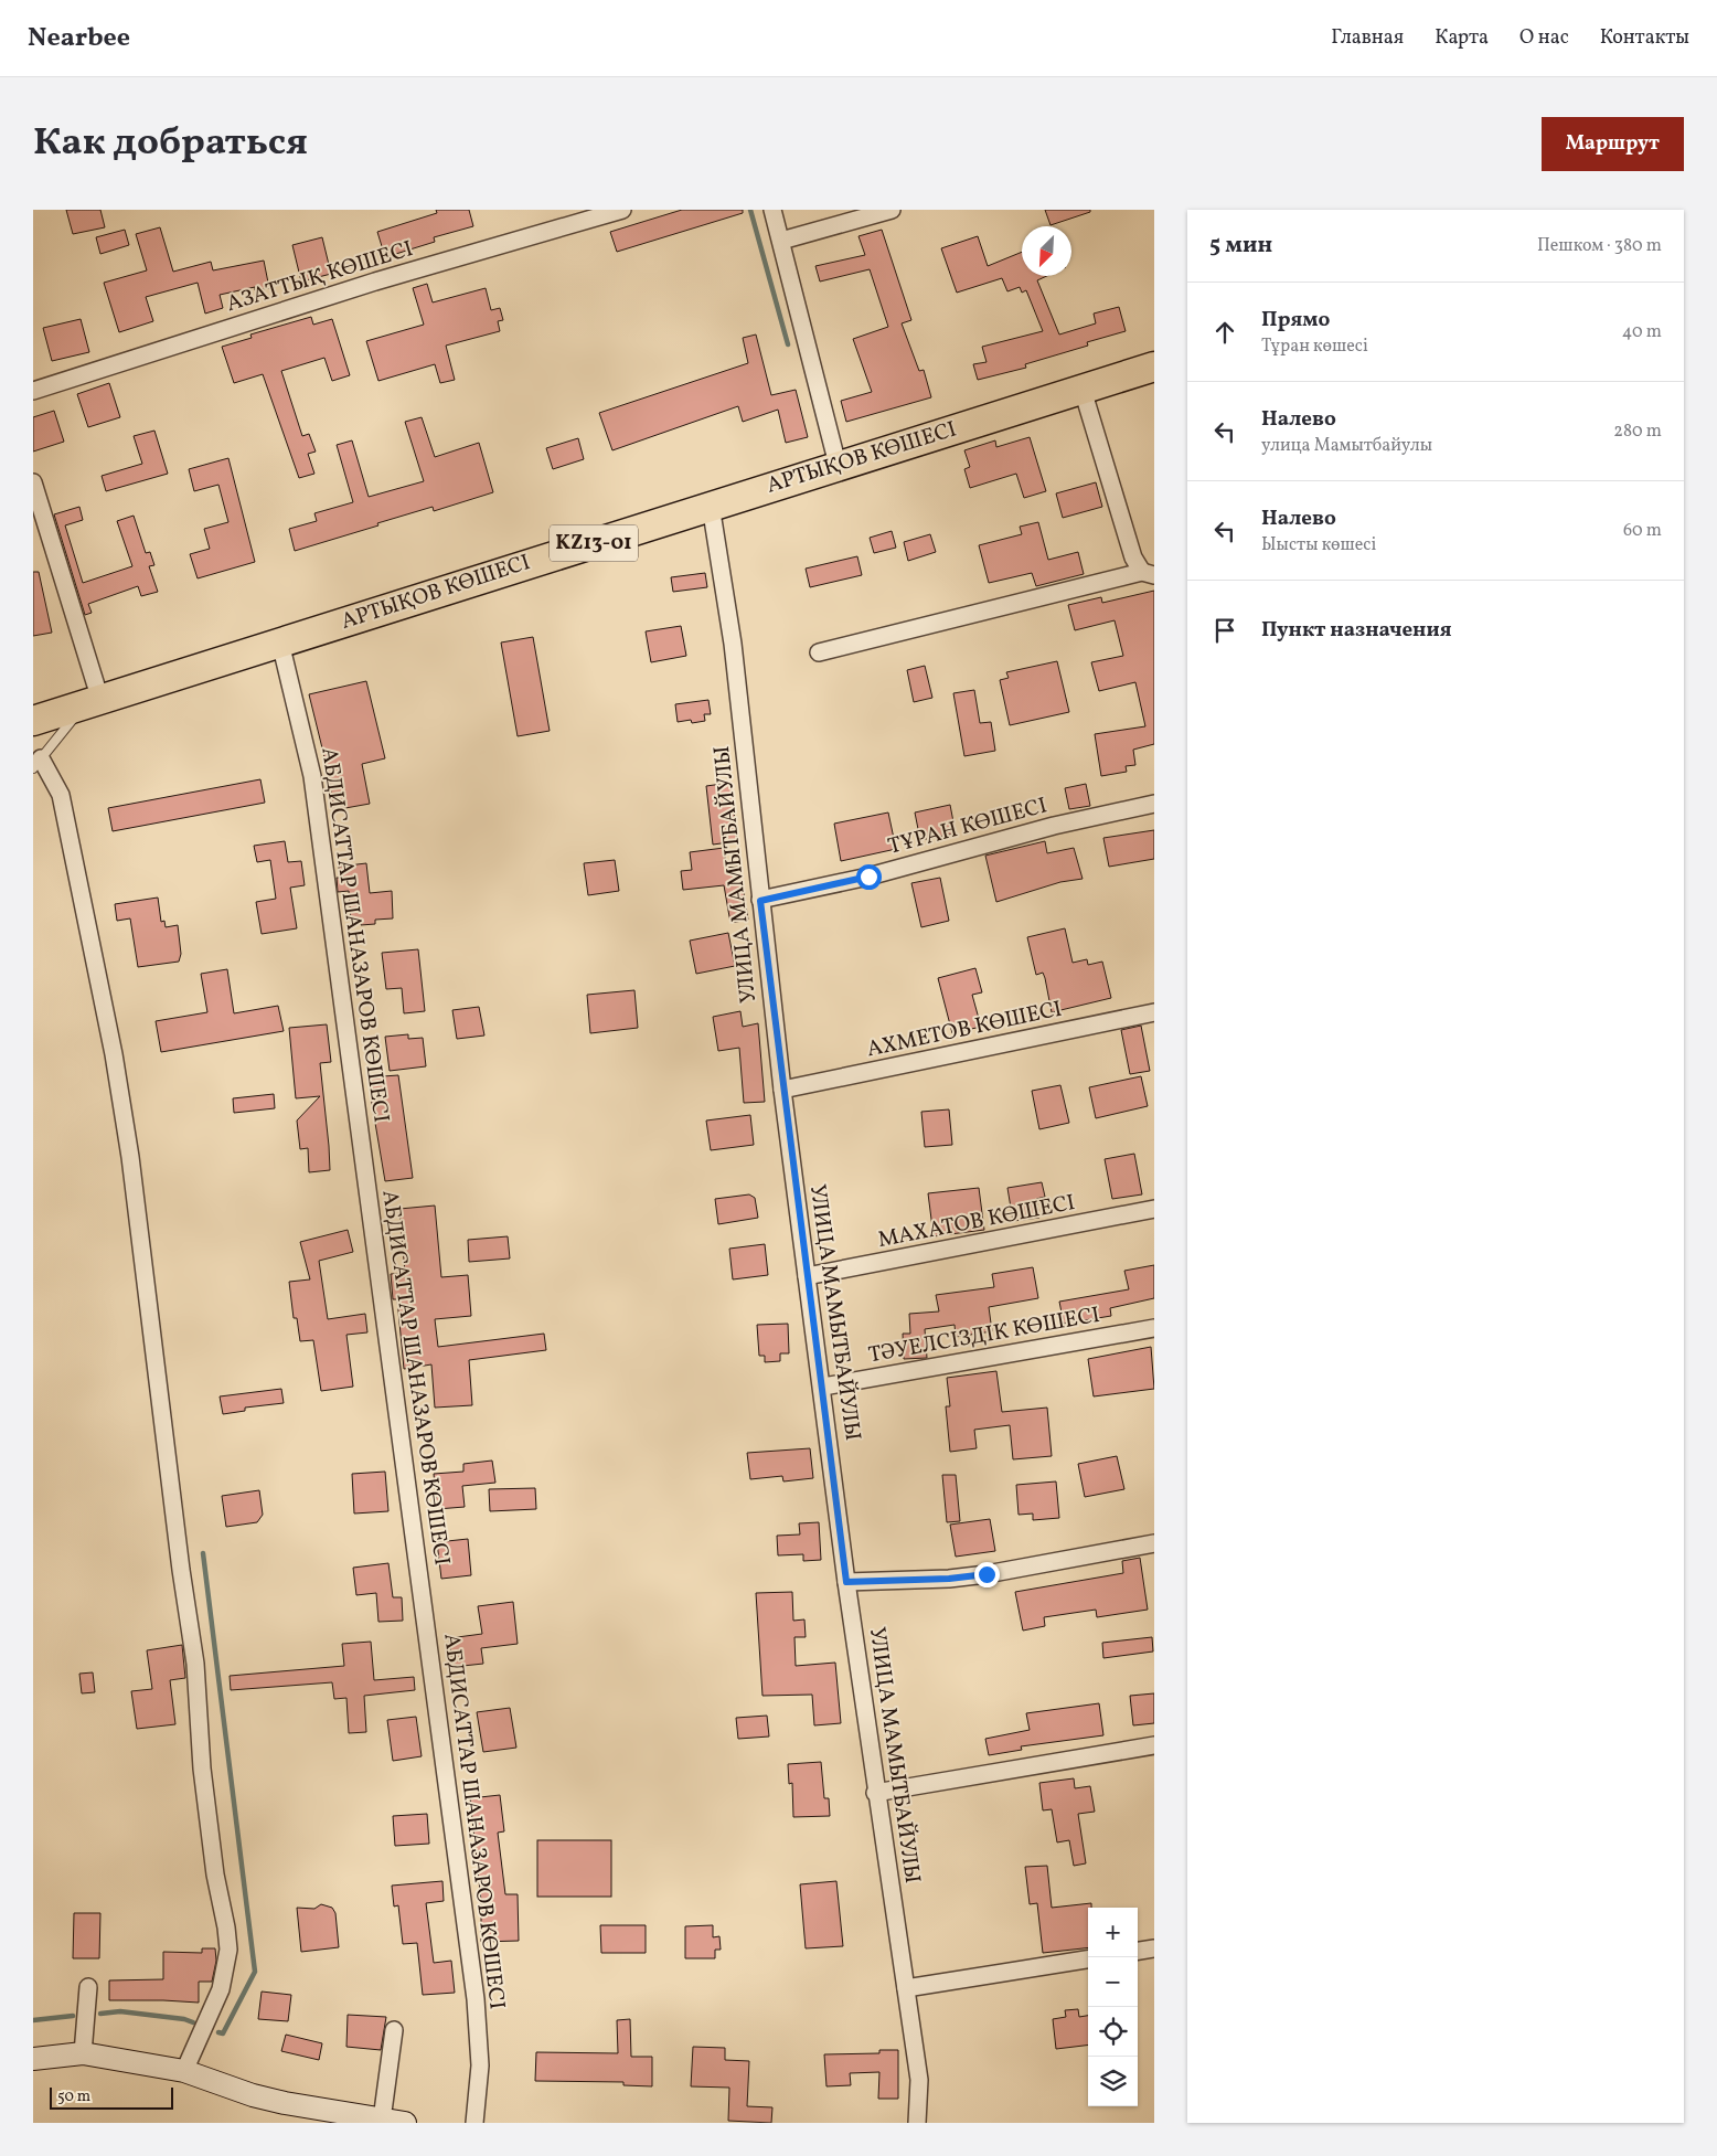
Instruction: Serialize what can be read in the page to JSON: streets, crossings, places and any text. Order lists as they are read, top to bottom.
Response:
{
  "streets": {
    "highway": ["АРТЫҚОВ КӨШЕСІ", "KZ13-01"],
    "street": [
      "АЗАТТЫҚ КӨШЕСІ",
      "ТҰРАН КӨШЕСІ",
      "УЛИЦА МАМЫТБАЙУЛЫ",
      "АБДИСАТТАР ШАНАЗАРОВ КӨШЕСІ",
      "АХМЕТОВ КӨШЕСІ",
      "МАХАТОВ КӨШЕСІ",
      "ТӘУЕЛСІЗДІК КӨШЕСІ"
    ]
  },
  "crossings": [
    ["АРТЫҚОВ КӨШЕСІ", "УЛИЦА МАМЫТБАЙУЛЫ"],
    ["АРТЫҚОВ КӨШЕСІ", "АБДИСАТТАР ШАНАЗАРОВ КӨШЕСІ"],
    ["ТҰРАН КӨШЕСІ", "УЛИЦА МАМЫТБАЙУЛЫ"],
    ["УЛИЦА МАМЫТБАЙУЛЫ", "АХМЕТОВ КӨШЕСІ"],
    ["УЛИЦА МАМЫТБАЙУЛЫ", "МАХАТОВ КӨШЕСІ"],
    ["УЛИЦА МАМЫТБАЙУЛЫ", "ТӘУЕЛСІЗДІК КӨШЕСІ"]
  ],
  "scale_bar": "50 m",
  "north": "bottom left",
  "page": {
    "header": "Nearbee",
    "nav": [
      "Главная",
      "Карта",
      "О нас",
      "Контакты"
    ],
    "title": "Как добраться",
    "buttons": "Маршрут",
    "heading": ["5 мин", "Пешком · 380 m"],
    "list": [
      ["Прямо", "Тұран көшесі", "40 m"],
      ["Налево", "улица Мамытбайулы", "280 m"],
      ["Налево", "Ыысты көшесі", "60 m"],
      "Пункт назначения"
    ],
    "map_buttons": ["+", "−"],
    "scale": "50 m"
  }
}
